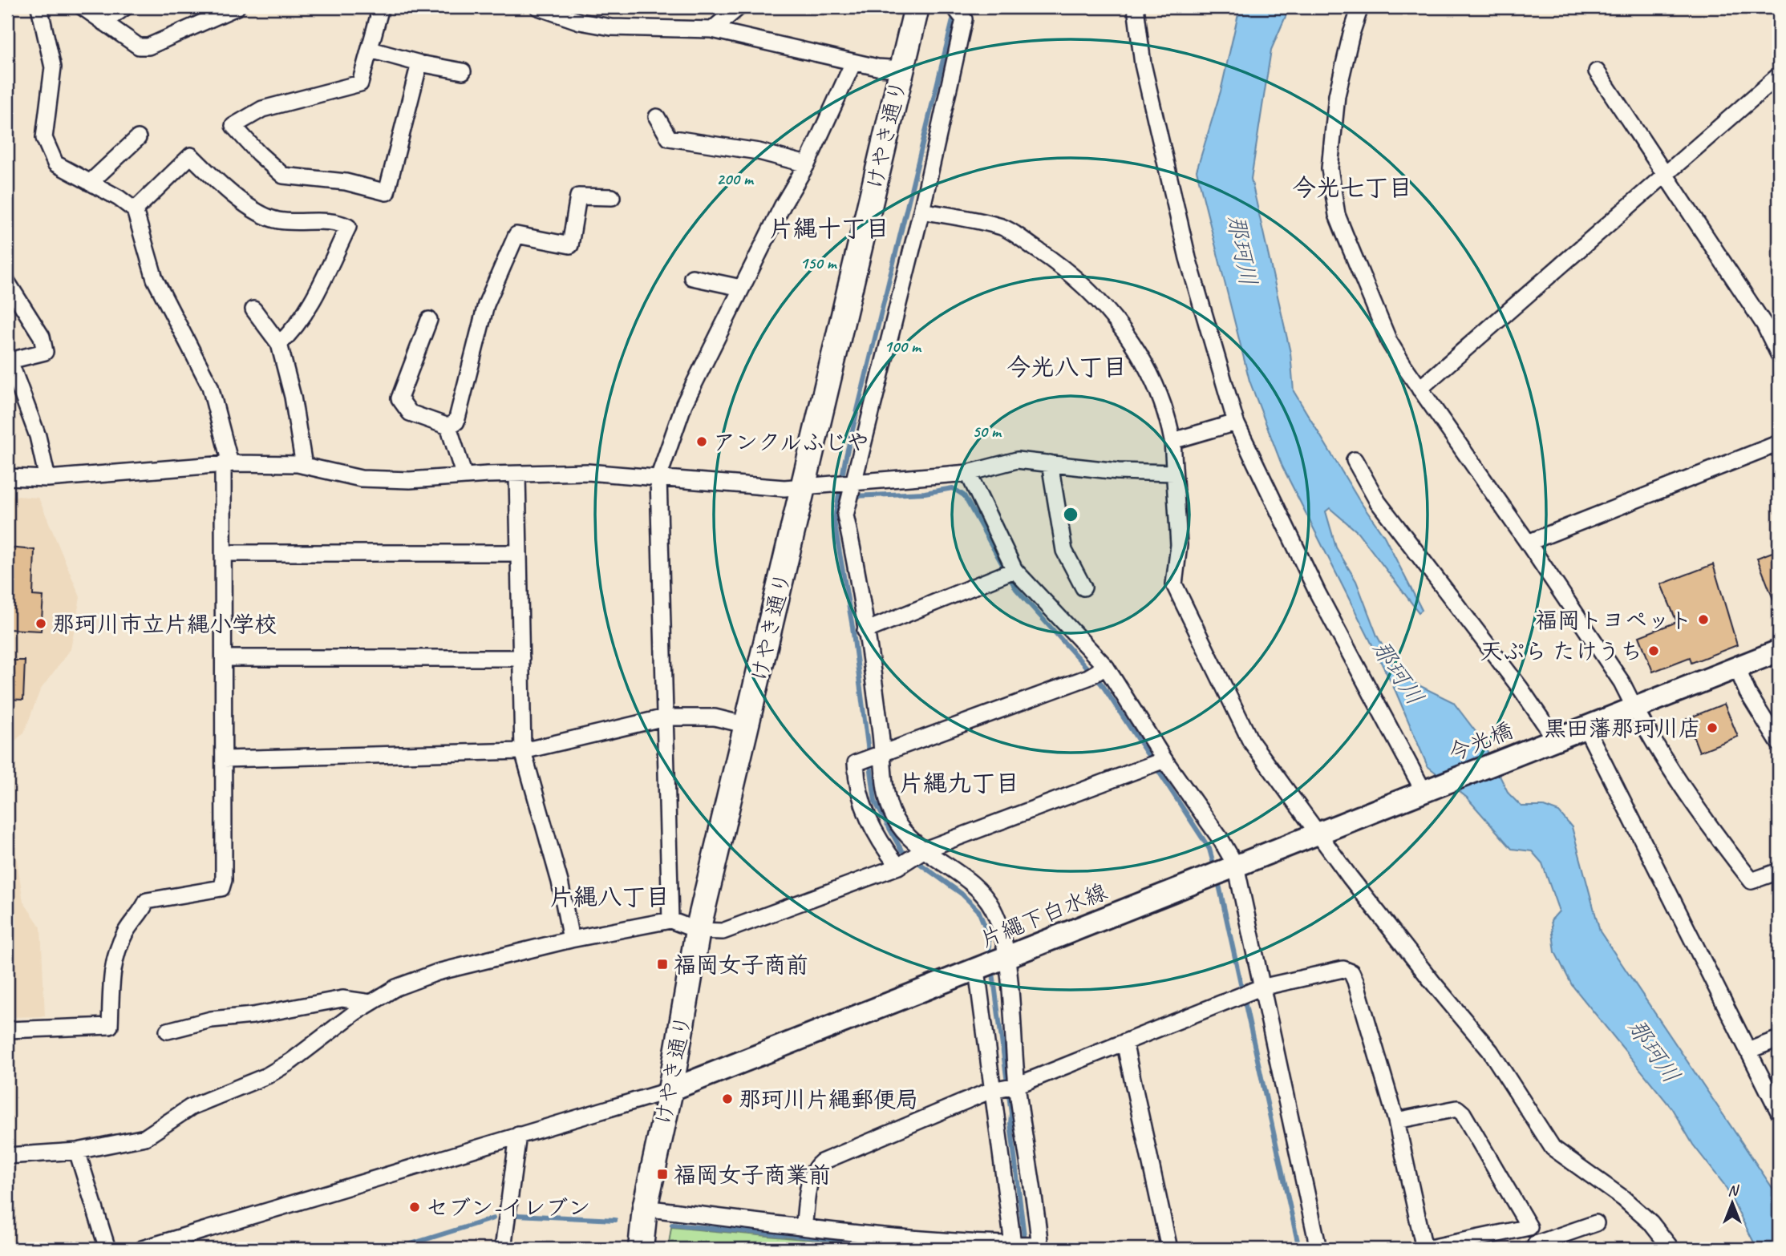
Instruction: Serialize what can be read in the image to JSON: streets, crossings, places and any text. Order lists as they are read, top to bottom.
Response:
{
  "streets": {
    "highway": ["けやき通り"],
    "main road": ["今光橋", "片繩下白水線"]
  },
  "crossings": [
    ["けやき通り", "片繩下白水線"],
    ["今光橋", "片繩下白水線"]
  ],
  "districts": [
    "今光七丁目",
    "片縄十丁目",
    "今光八丁目",
    "片縄九丁目",
    "片縄八丁目"
  ],
  "water": ["那珂川"],
  "places": {
    "other": [
      "アンクルふじや",
      "福岡トヨペット",
      "那珂川市立片縄小学校",
      "天ぷら たけうち",
      "黒田藩那珂川店",
      "那珂川片縄郵便局",
      "セブン-イレブン"
    ],
    "transit": ["福岡女子商前", "福岡女子商業前"]
  },
  "north": "top",
  "rings": [
    "200 m",
    "150 m",
    "100 m",
    "50 m"
  ]
}
